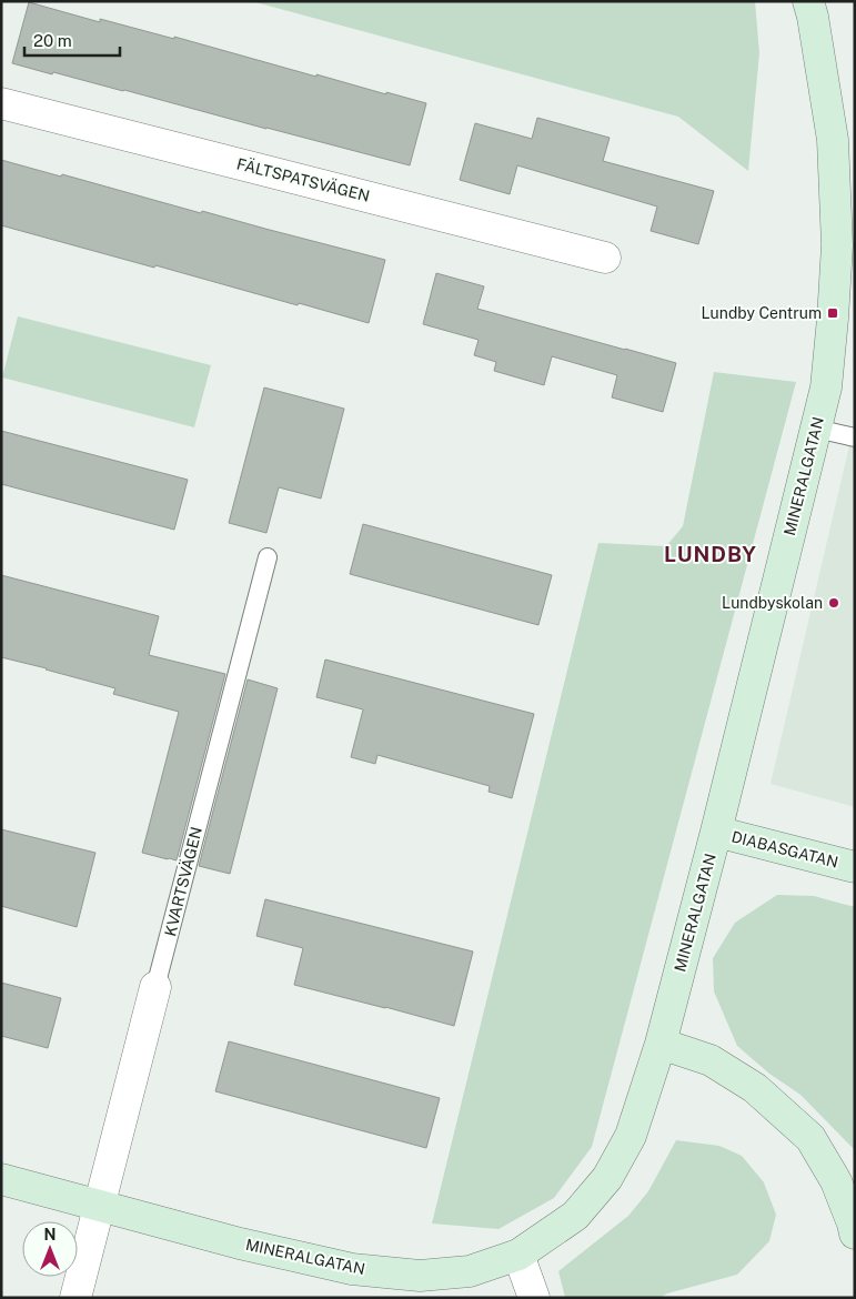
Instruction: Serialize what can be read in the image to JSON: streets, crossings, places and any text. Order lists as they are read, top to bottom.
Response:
{
  "streets": {
    "street": [
      "FÄLTSPATSVÄGEN",
      "MINERALGATAN",
      "DIABASGATAN",
      "KVARTSVÄGEN"
    ]
  },
  "crossings": [
    ["MINERALGATAN", "DIABASGATAN"],
    ["MINERALGATAN", "KVARTSVÄGEN"]
  ],
  "districts": ["LUNDBY"],
  "places": {
    "transit": ["Lundby Centrum"],
    "other": ["Lundbyskolan"]
  },
  "scale_bar": "20 m",
  "north": "top"
}
